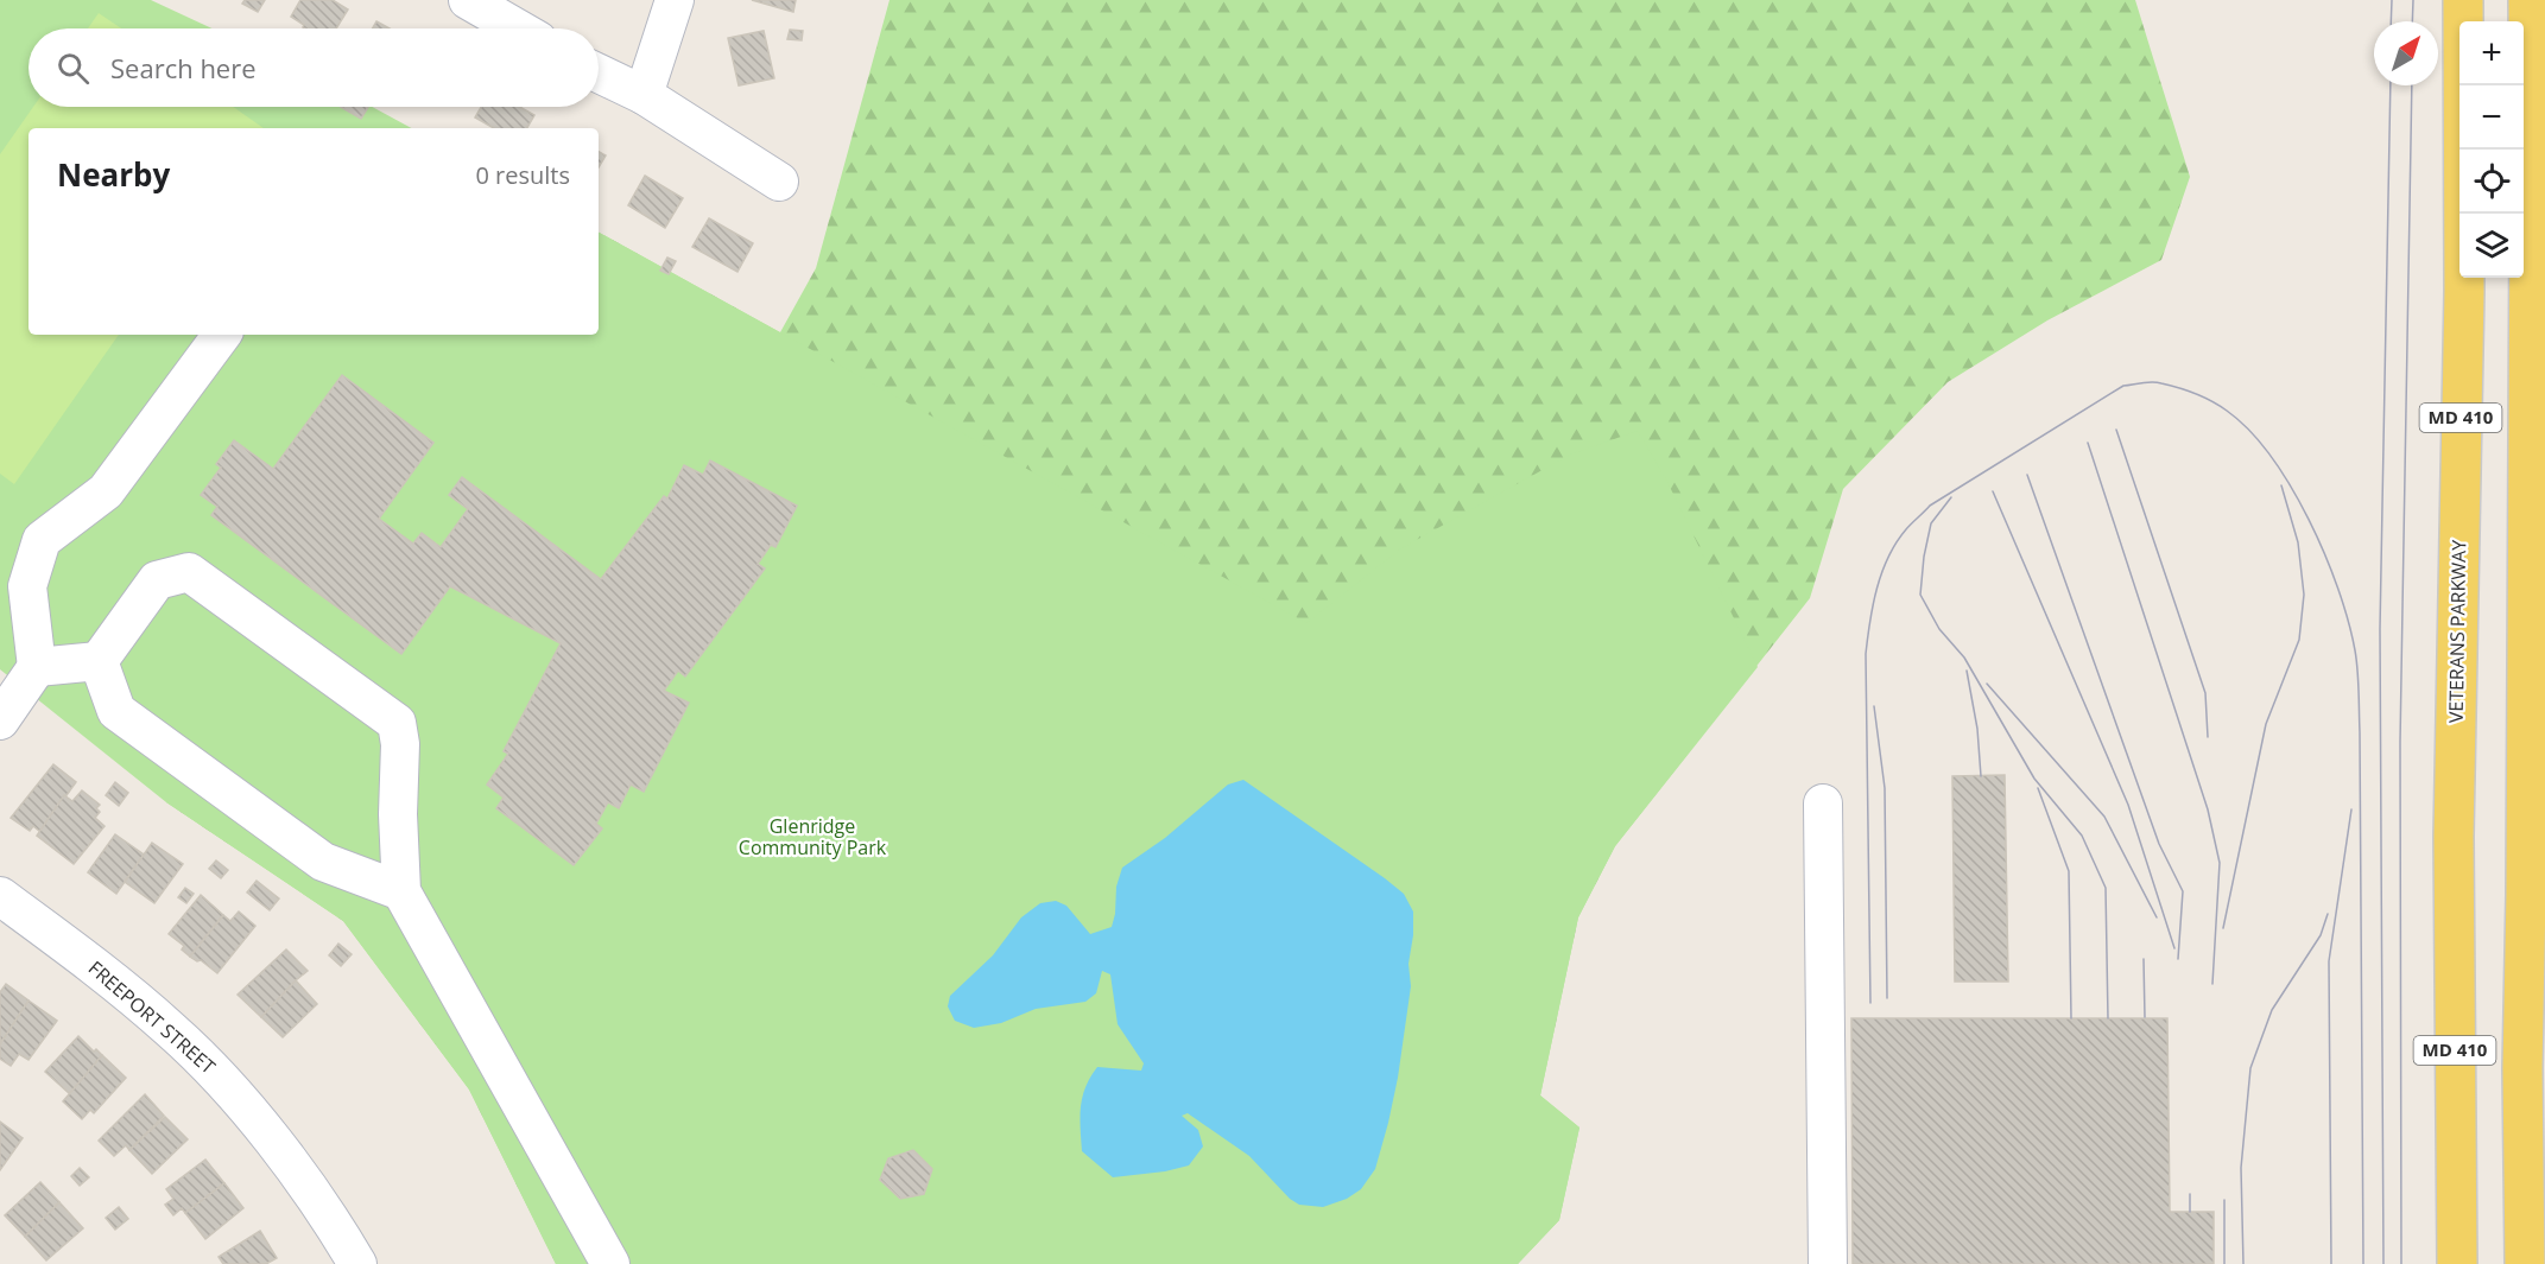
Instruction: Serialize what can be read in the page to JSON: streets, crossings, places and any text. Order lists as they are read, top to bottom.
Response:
{
  "streets": {
    "main road": ["MD 410", "VETERANS PARKWAY"],
    "street": ["FREEPORT STREET"]
  },
  "parks": ["Glenridge Community Park"],
  "north": "top right",
  "page": {
    "map_buttons": ["+", "−"],
    "search": "Search here",
    "heading": ["Nearby", "0 results"]
  }
}
